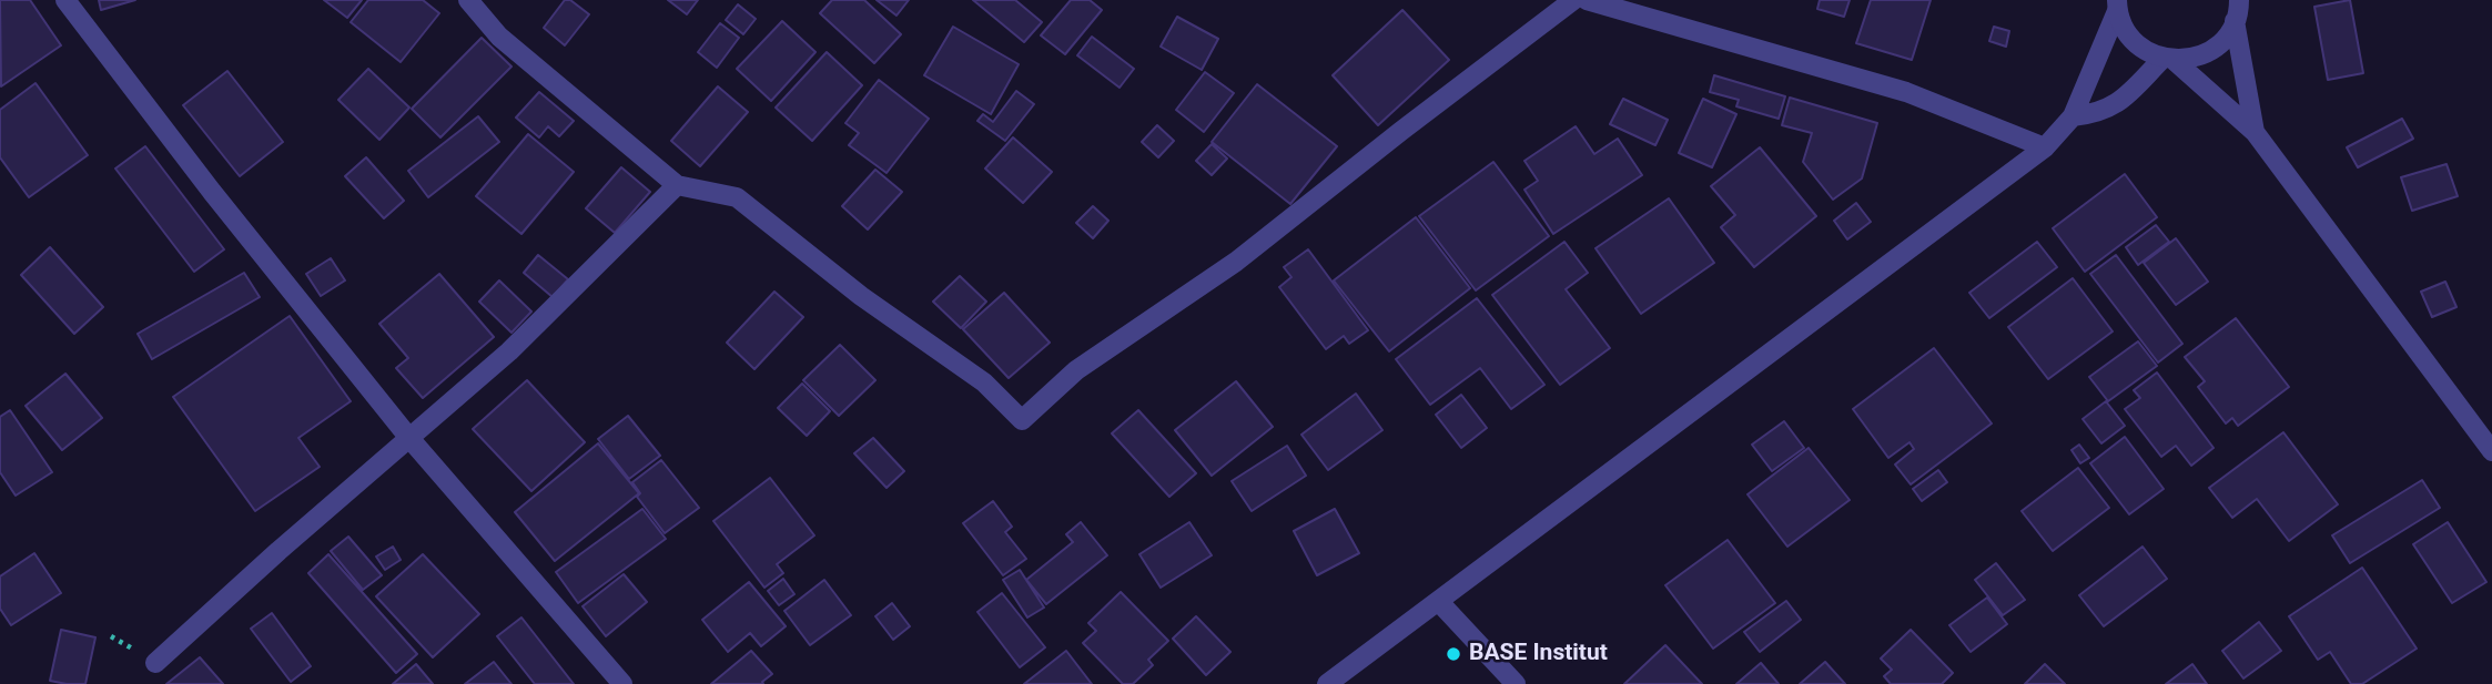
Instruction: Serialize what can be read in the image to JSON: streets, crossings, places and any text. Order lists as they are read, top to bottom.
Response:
{
  "places": ["BASE Institut"]
}
